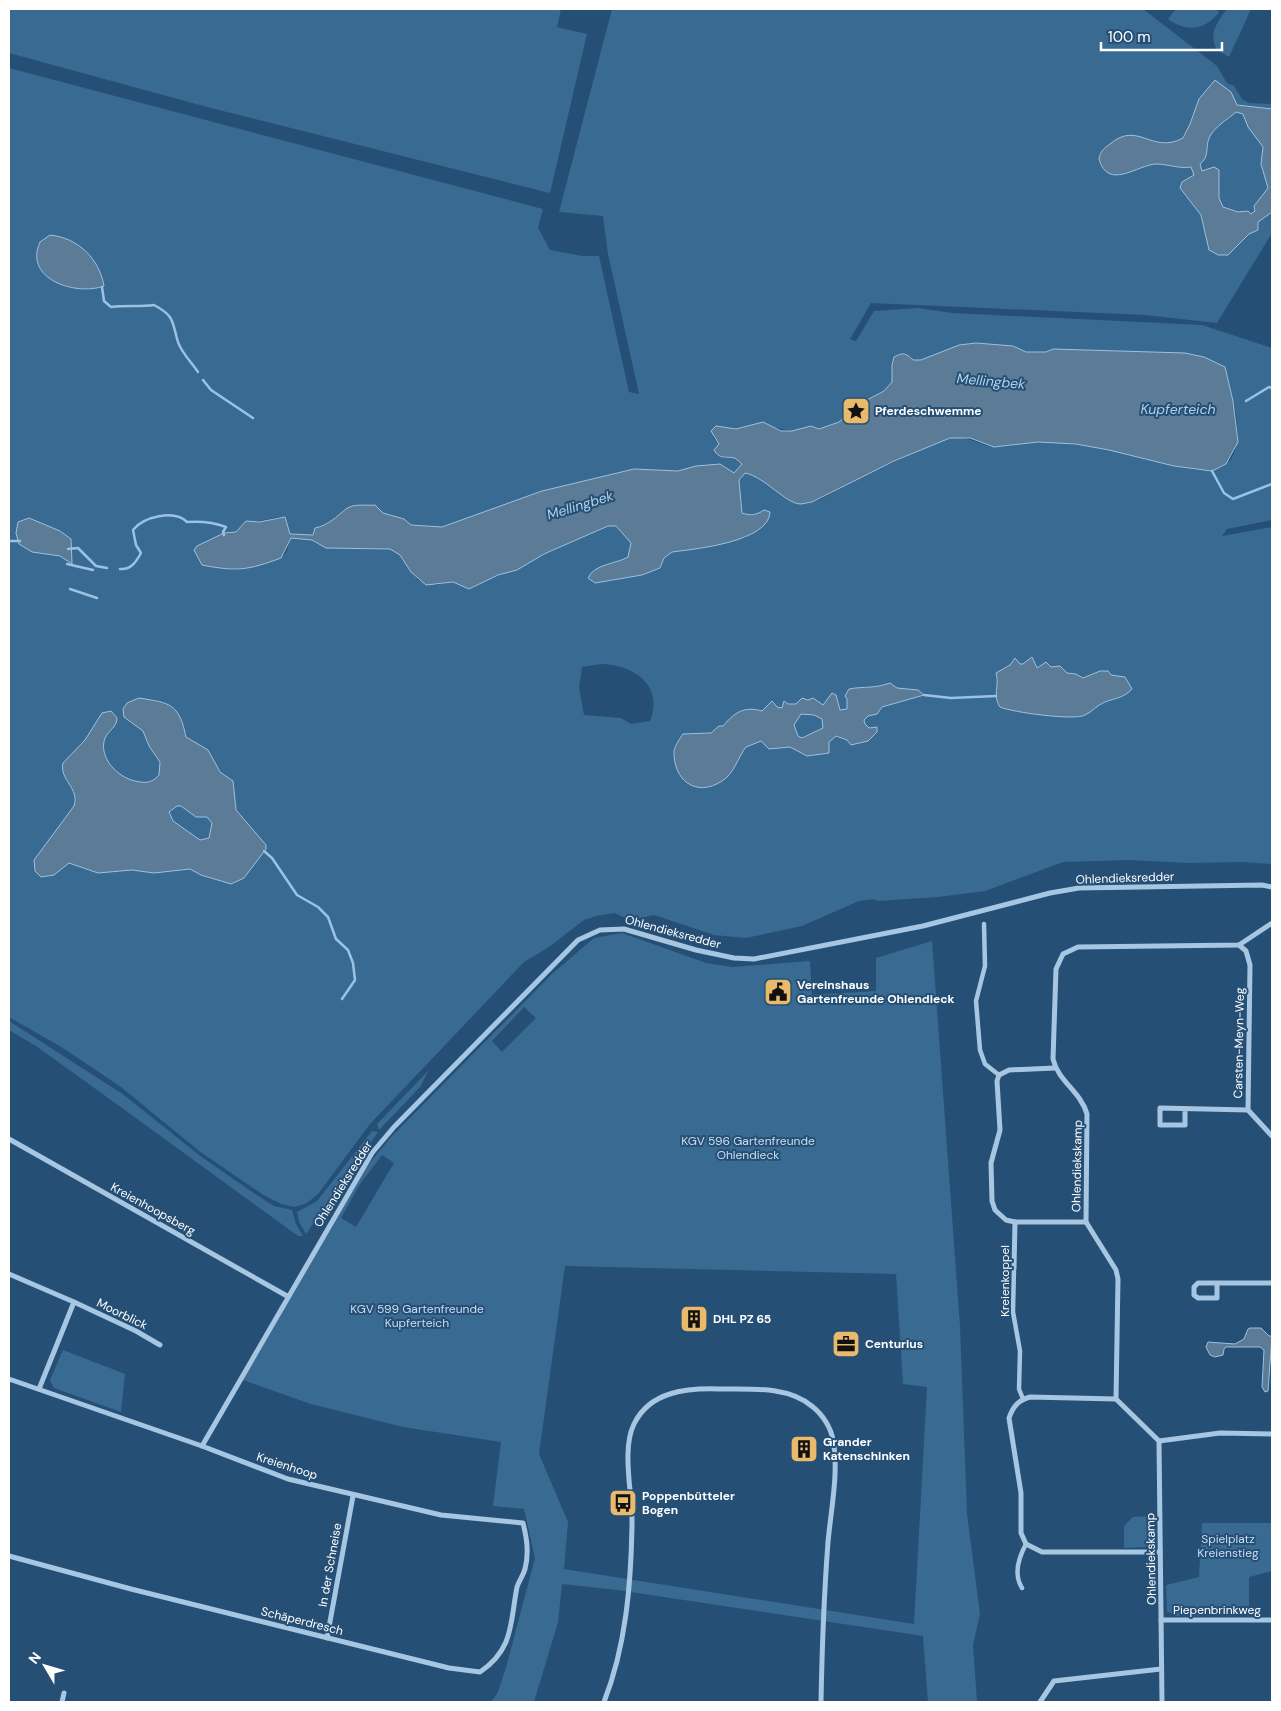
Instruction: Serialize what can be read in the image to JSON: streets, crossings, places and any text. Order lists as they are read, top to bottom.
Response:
{
  "streets": {
    "street": [
      "Ohlendieksredder",
      "Carsten-Meyn-Weg",
      "Ohlendiekskamp",
      "Kreienhoopsberg",
      "Kreienkoppel",
      "Moorblick",
      "Kreienhoop",
      "In der Schneise",
      "Piepenbrinkweg",
      "Schäperdresch"
    ]
  },
  "crossings": [
    ["Ohlendieksredder", "Kreienhoopsberg"],
    ["Ohlendieksredder", "Kreienhoop"],
    ["Ohlendiekskamp", "Piepenbrinkweg"],
    ["Kreienhoop", "In der Schneise"],
    ["Kreienhoop", "Schäperdresch"],
    ["In der Schneise", "Schäperdresch"]
  ],
  "water": ["Mellingbek", "Kupferteich"],
  "parks": ["KGV 596 Gartenfreunde Ohlendieck", "KGV 599 Gartenfreunde Kupferteich", "Spielplatz Kreienstieg"],
  "places": {
    "place": ["Pferdeschwemme"],
    "public building": ["Vereinshaus Gartenfreunde Ohlendieck"],
    "building": ["DHL PZ 65", "Grander Katenschinken"],
    "office": ["Centurius"],
    "bus stop": ["Poppenbütteler Bogen"]
  },
  "scale_bar": "100 m",
  "north": "top left"
}
